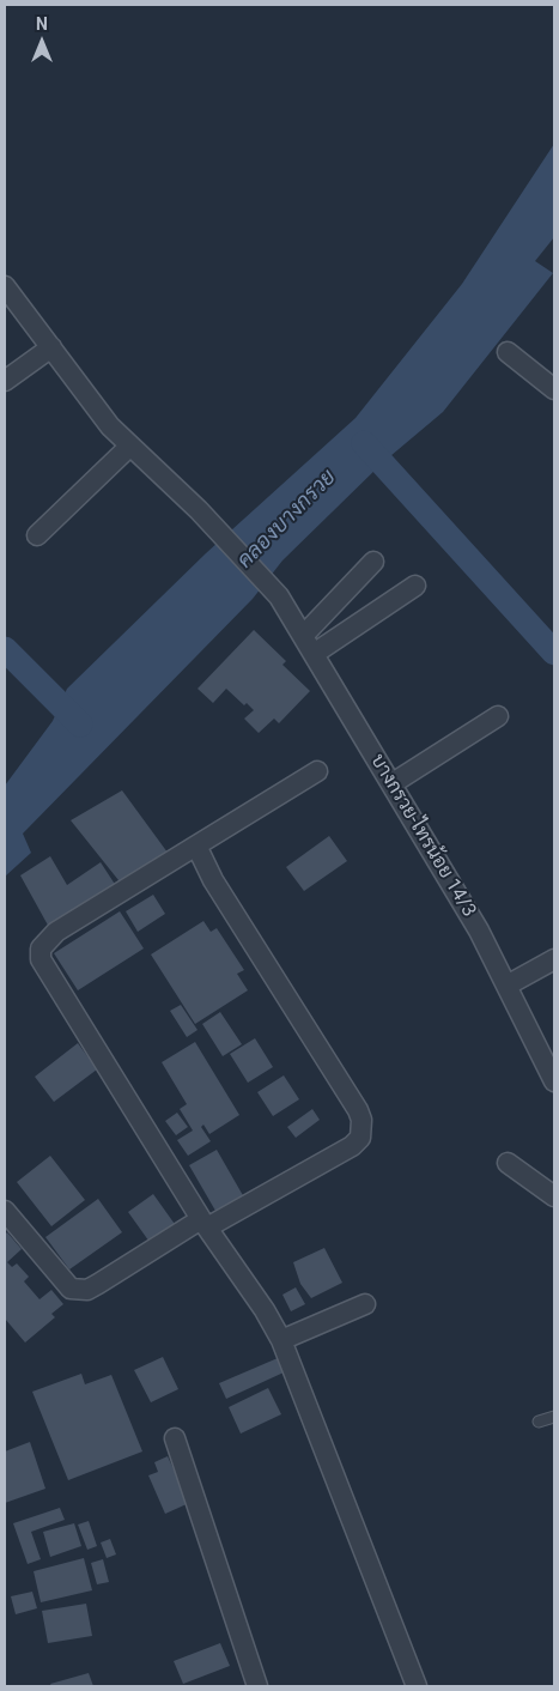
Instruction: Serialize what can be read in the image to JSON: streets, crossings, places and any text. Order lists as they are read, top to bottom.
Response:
{
  "streets": {
    "street": ["บางกรวย-ไทรน้อย 14/3"]
  },
  "water": ["คลองบางกรวย"],
  "north": "top"
}
